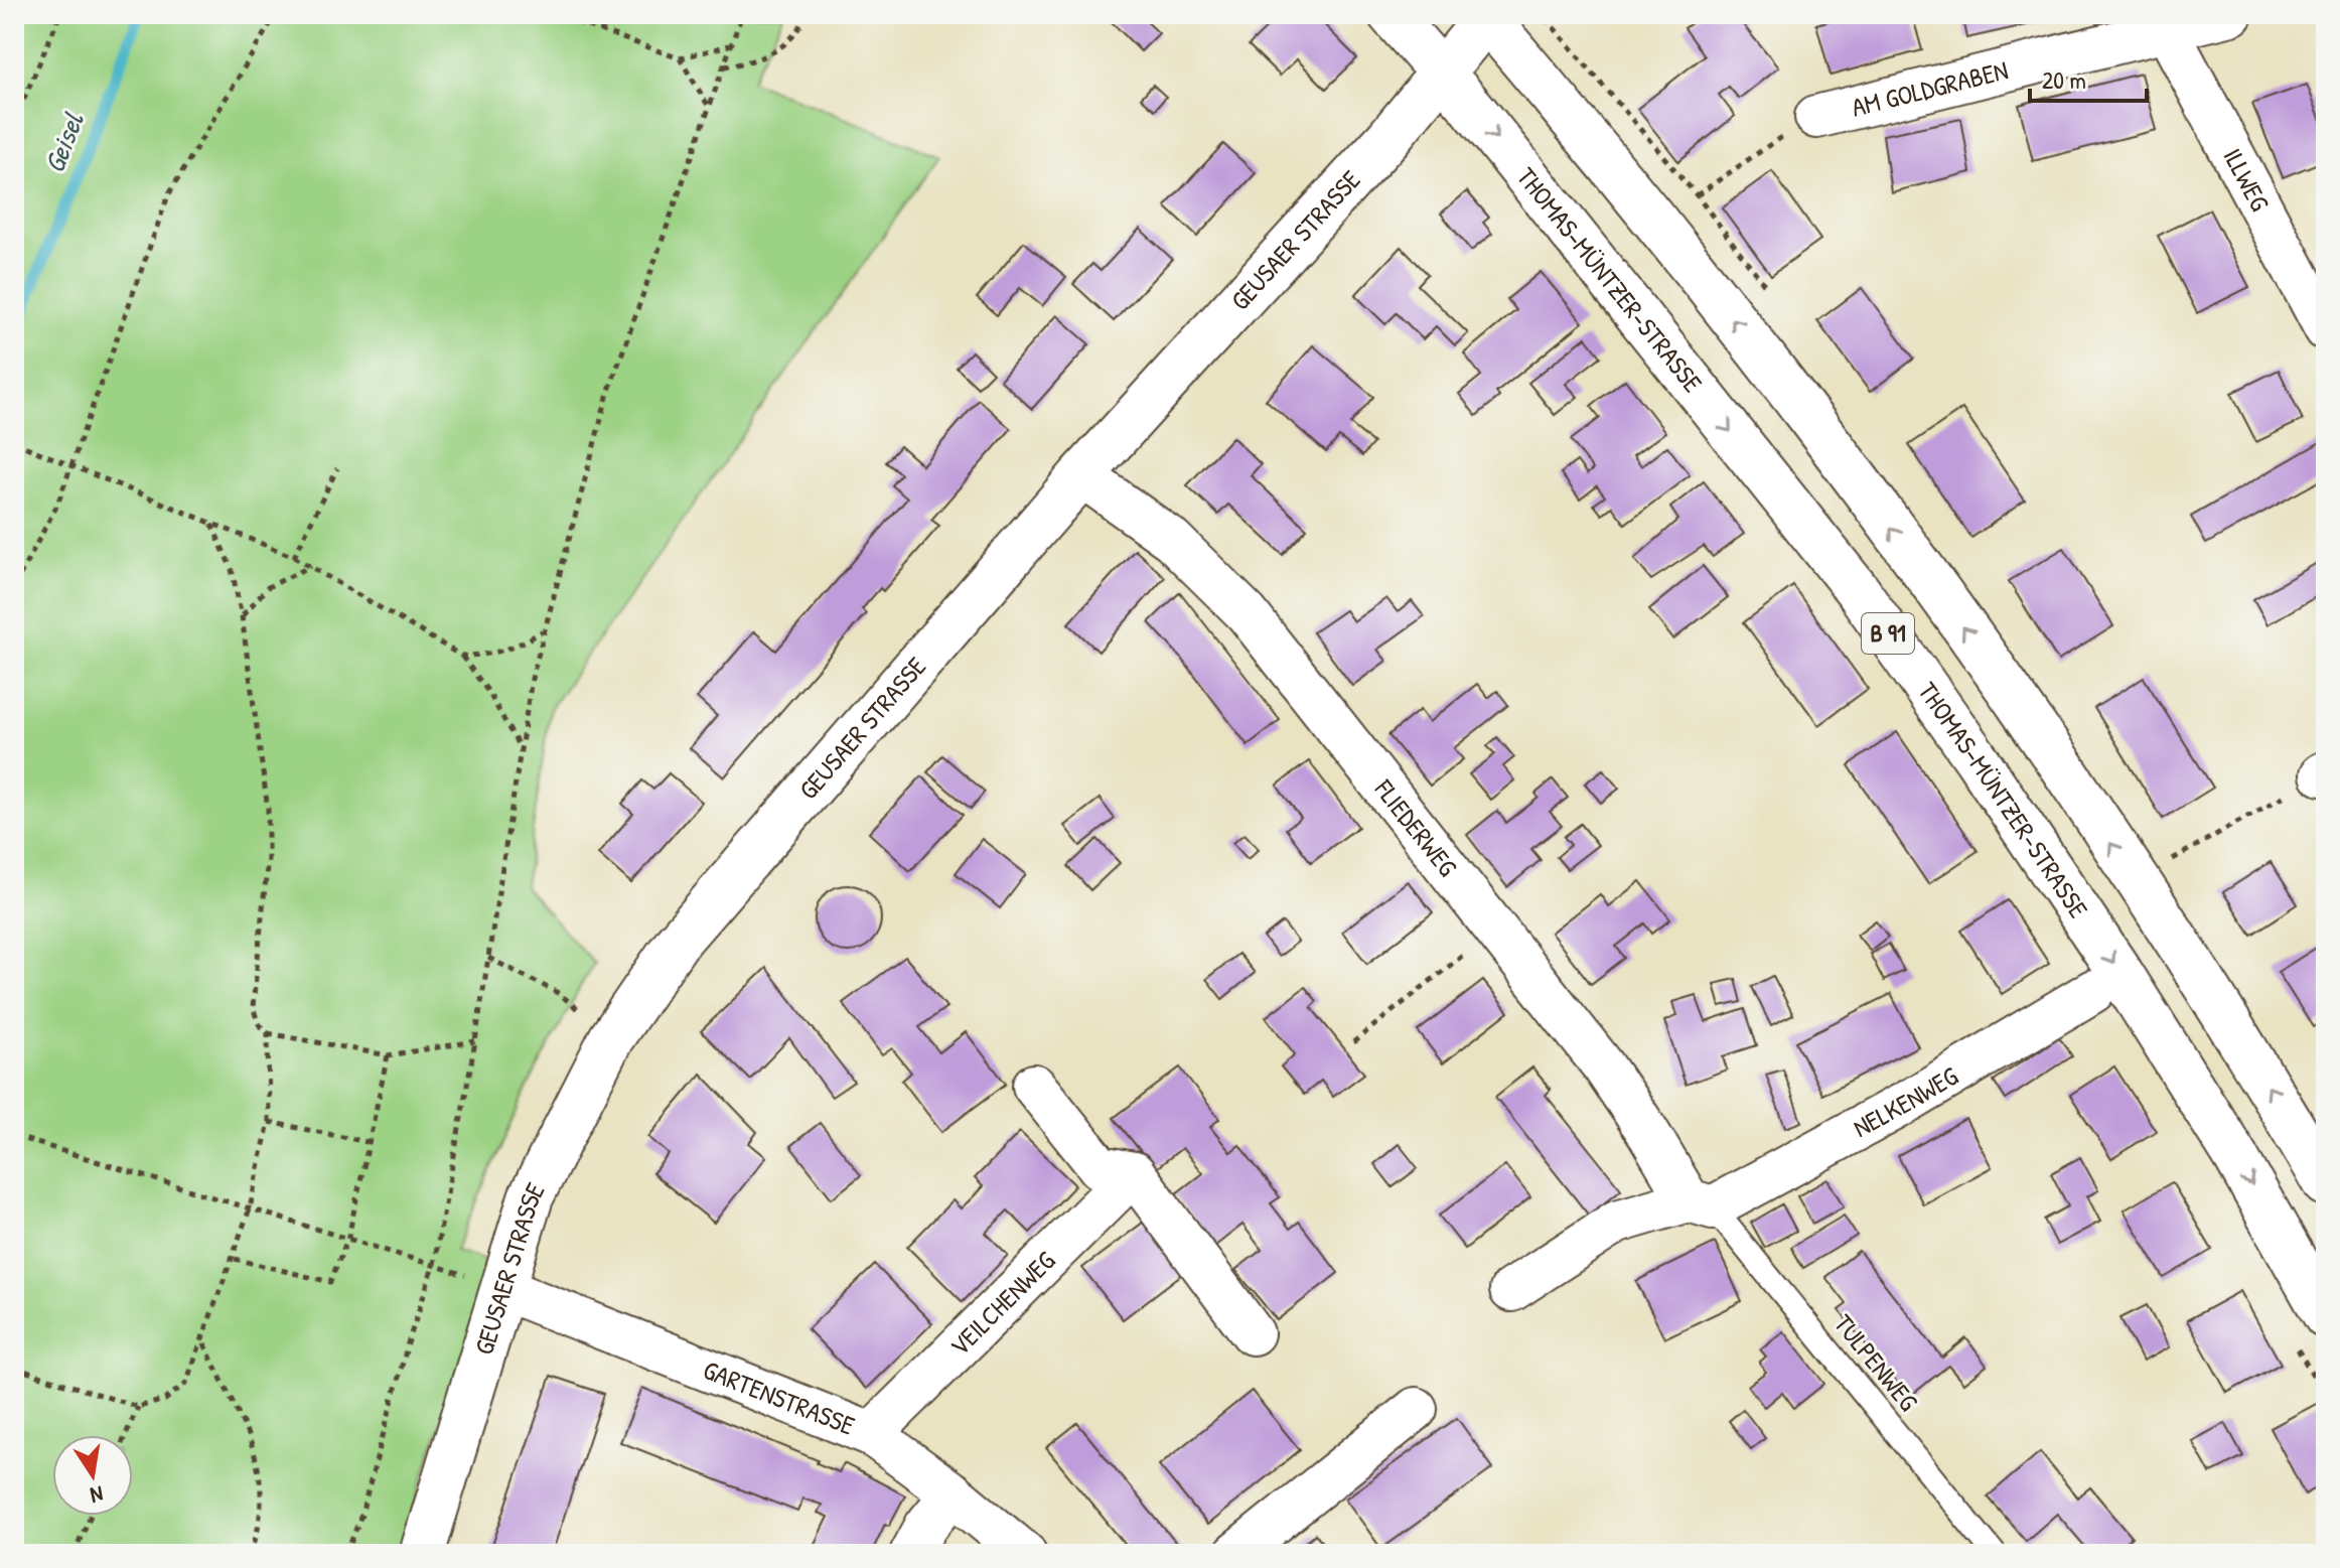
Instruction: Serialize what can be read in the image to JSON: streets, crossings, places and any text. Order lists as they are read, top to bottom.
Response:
{
  "streets": {
    "main road": ["GEUSAER STRASSE", "THOMAS-MÜNTZER-STRASSE", "B 91"],
    "street": [
      "AM GOLDGRABEN",
      "ILLWEG",
      "FLIEDERWEG",
      "NELKENWEG",
      "VEILCHENWEG",
      "GARTENSTRASSE"
    ],
    "lane": ["TULPENWEG"]
  },
  "crossings": [
    ["AM GOLDGRABEN", "ILLWEG"],
    ["GEUSAER STRASSE", "THOMAS-MÜNTZER-STRASSE"],
    ["GEUSAER STRASSE", "B 91"],
    ["GEUSAER STRASSE", "FLIEDERWEG"],
    ["GEUSAER STRASSE", "GARTENSTRASSE"],
    ["FLIEDERWEG", "NELKENWEG"],
    ["FLIEDERWEG", "TULPENWEG"],
    ["NELKENWEG", "TULPENWEG"],
    ["VEILCHENWEG", "GARTENSTRASSE"]
  ],
  "water": ["Geisel"],
  "scale_bar": "20 m",
  "north": "bottom"
}
